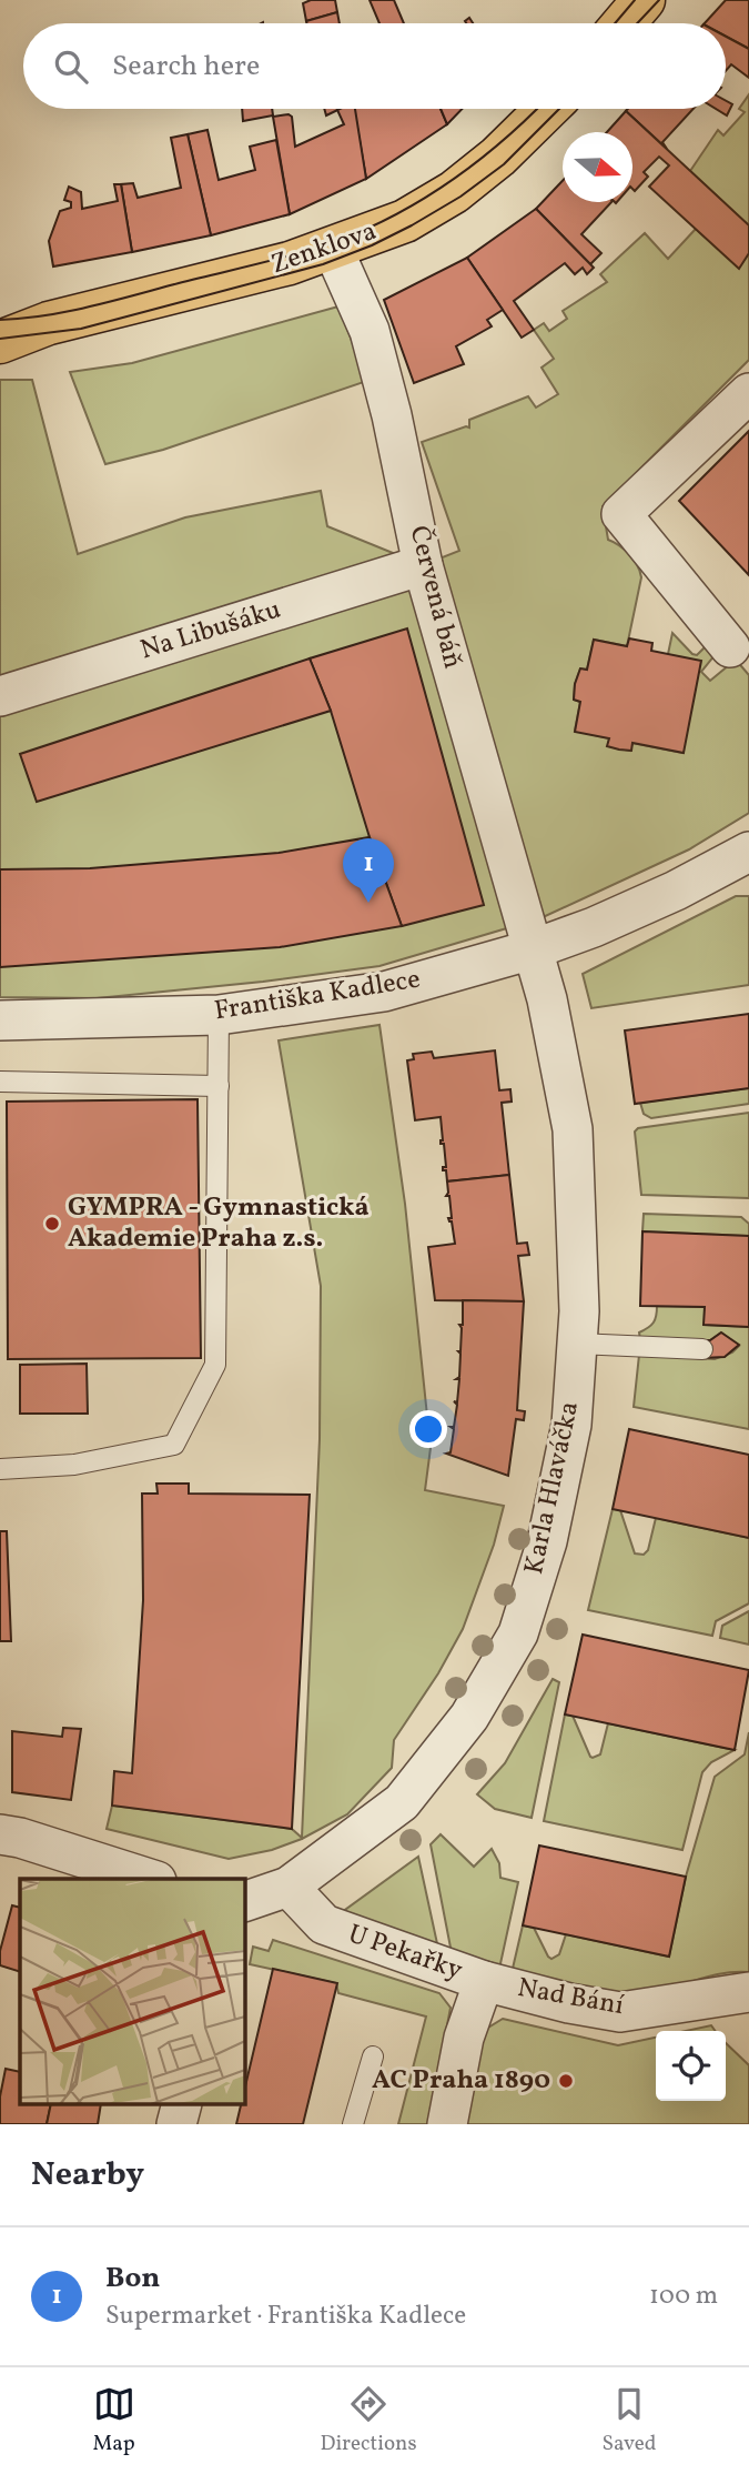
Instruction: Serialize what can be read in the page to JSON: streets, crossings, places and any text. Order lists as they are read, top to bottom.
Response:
{
  "streets": {
    "main road": ["Zenklova"],
    "street": [
      "Červená báň",
      "Na Libušáku",
      "Františka Kadlece",
      "Karla Hlaváčka",
      "U Pekařky",
      "Nad Bání"
    ]
  },
  "crossings": [
    ["Zenklova", "Červená báň"],
    ["Červená báň", "Na Libušáku"],
    ["Červená báň", "Františka Kadlece"],
    ["Červená báň", "Karla Hlaváčka"],
    ["Františka Kadlece", "Karla Hlaváčka"],
    ["Karla Hlaváčka", "U Pekařky"],
    ["U Pekařky", "Nad Bání"]
  ],
  "places": ["GYMPRA - Gymnastická Akademie Praha z.s.", "AC Praha 1890"],
  "north": "right",
  "page": {
    "search": "Search here",
    "pins": "1",
    "heading": "Nearby",
    "list": [
      {
        "mark": "1",
        "name": "Bon",
        "note": "Supermarket · Františka Kadlece",
        "value": "100 m"
      }
    ],
    "nav": ["Map", "Directions", "Saved"]
  }
}
